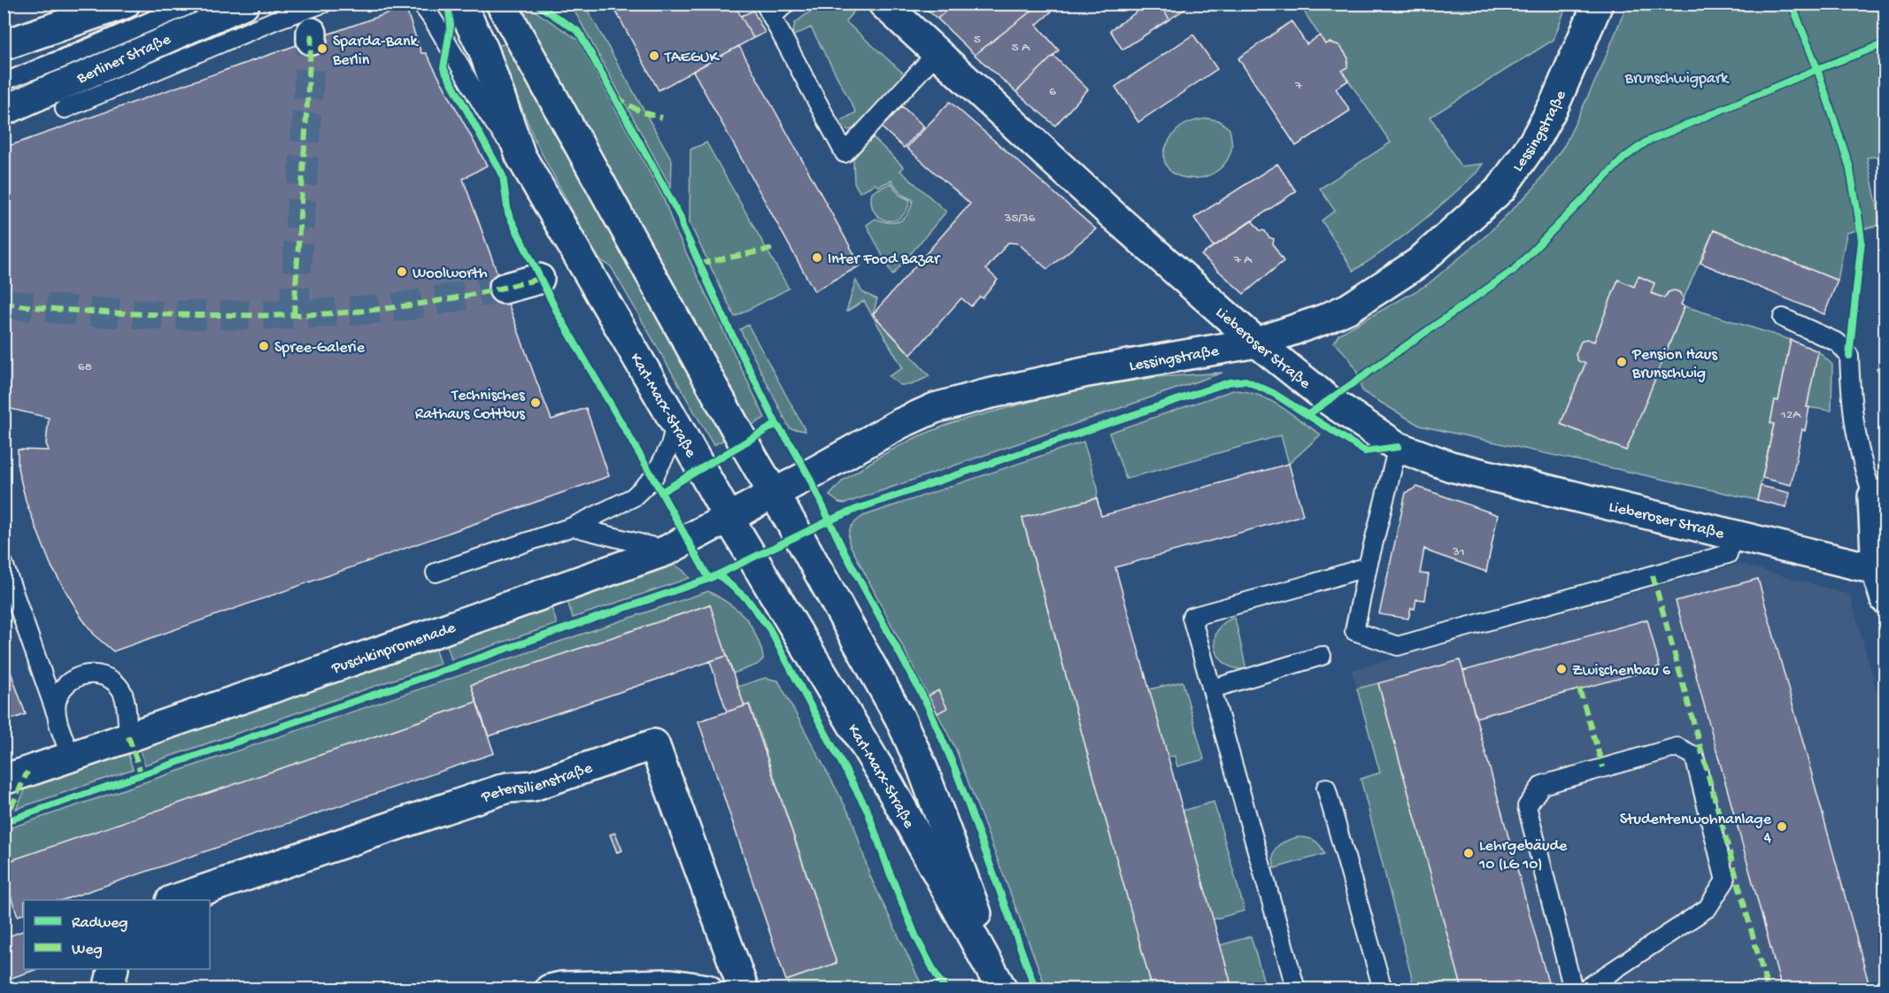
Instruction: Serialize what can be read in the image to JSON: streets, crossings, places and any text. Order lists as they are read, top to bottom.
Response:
{
  "streets": {
    "street": [
      "Berliner Straße",
      "Lessingstraße",
      "Lieberoser Straße",
      "Karl-Marx-Straße",
      "Puschkinpromenade",
      "Petersilienstraße"
    ]
  },
  "crossings": [
    ["Lessingstraße", "Lieberoser Straße"],
    ["Lessingstraße", "Karl-Marx-Straße"],
    ["Lessingstraße", "Puschkinpromenade"],
    ["Karl-Marx-Straße", "Puschkinpromenade"]
  ],
  "parks": ["Brunschwigpark"],
  "places": [
    "Sparda-Bank Berlin",
    "TAEGUK",
    "Inter Food Bazar",
    "Woolworth",
    "Spree-Galerie",
    "Pension Haus Brunschwig",
    "Technisches Rathaus Cottbus",
    "Zwischenbau 6",
    "Studentenwohnanlage 4",
    "Lehrgebäude 10 (LG 10)"
  ],
  "house_numbers": [
    "5",
    "5 A",
    "7",
    "6",
    "35/36",
    "7 A",
    "68",
    "12A",
    "31"
  ],
  "legend": ["Radweg", "Weg"]
}
